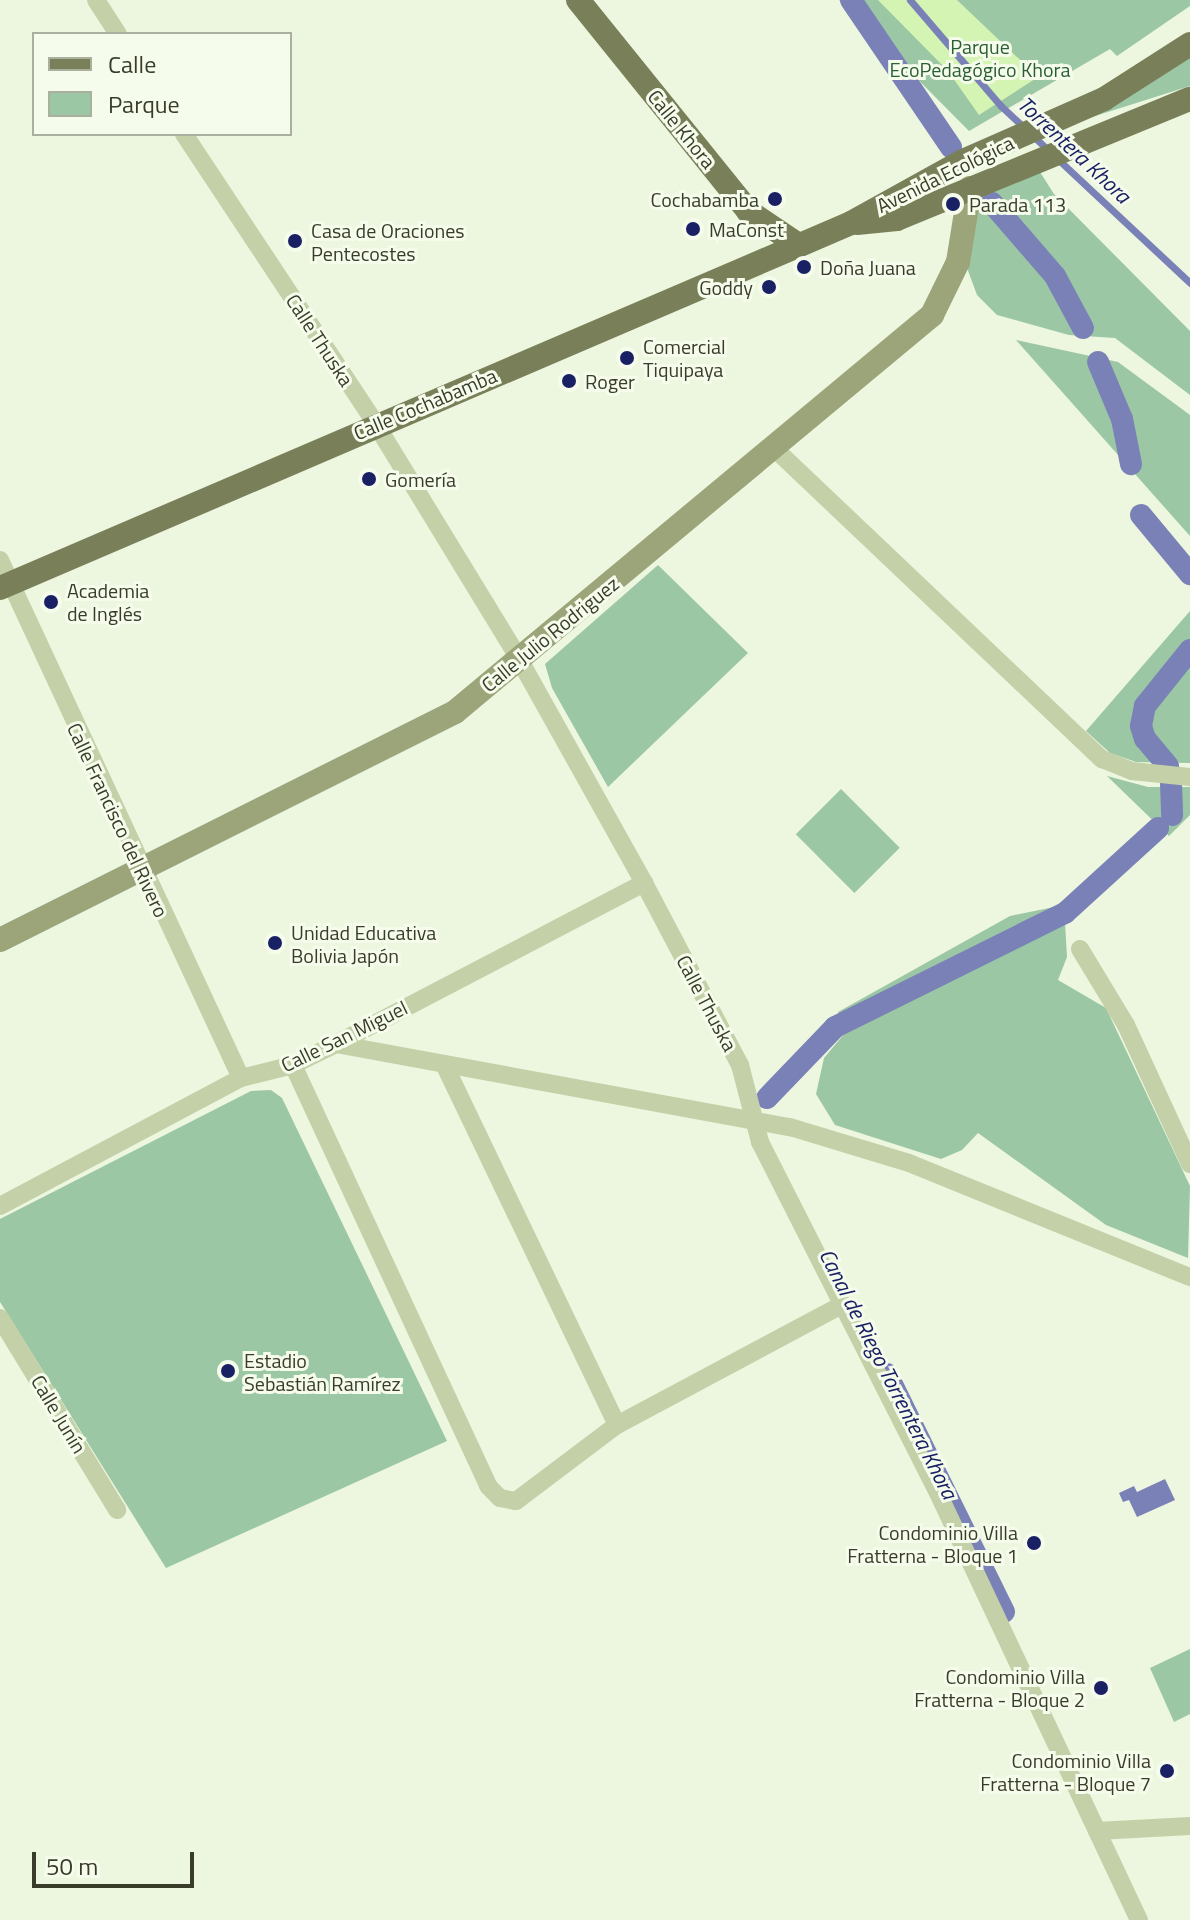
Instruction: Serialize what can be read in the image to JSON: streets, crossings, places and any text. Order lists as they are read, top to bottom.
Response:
{
  "streets": {
    "main road": [
      "Calle Khora",
      "Avenida Ecológica",
      "Calle Cochabamba",
      "Calle Julio Rodriguez"
    ],
    "street": [
      "Calle Thuska",
      "Calle Francisco del Rivero",
      "Calle San Miguel",
      "Calle Junín"
    ]
  },
  "crossings": [
    ["Calle Khora", "Calle Cochabamba"],
    ["Avenida Ecológica", "Calle Cochabamba"],
    ["Avenida Ecológica", "Calle Julio Rodriguez"],
    ["Calle Thuska", "Calle Cochabamba"],
    ["Calle Thuska", "Calle Julio Rodriguez"],
    ["Calle Thuska", "Calle San Miguel"],
    ["Calle Cochabamba", "Calle Francisco del Rivero"],
    ["Calle Julio Rodriguez", "Calle Francisco del Rivero"],
    ["Calle Francisco del Rivero", "Calle San Miguel"]
  ],
  "water": ["Torrentera Khora", "Canal de Riego Torrentera Khora"],
  "parks": ["Parque EcoPedagógico Khora"],
  "places": [
    "Cochabamba",
    "Parada 113",
    "MaConst",
    "Casa de Oraciones Pentecostes",
    "Doña Juana",
    "Goddy",
    "Comercial Tiquipaya",
    "Roger",
    "Gomería",
    "Academia de Inglés",
    "Unidad Educativa Bolivia Japón",
    "Estadio Sebastián Ramírez",
    "Condominio Villa Fratterna - Bloque 1",
    "Condominio Villa Fratterna - Bloque 2",
    "Condominio Villa Fratterna - Bloque 7"
  ],
  "legend": ["Calle", "Parque"],
  "scale_bar": "50 m"
}
